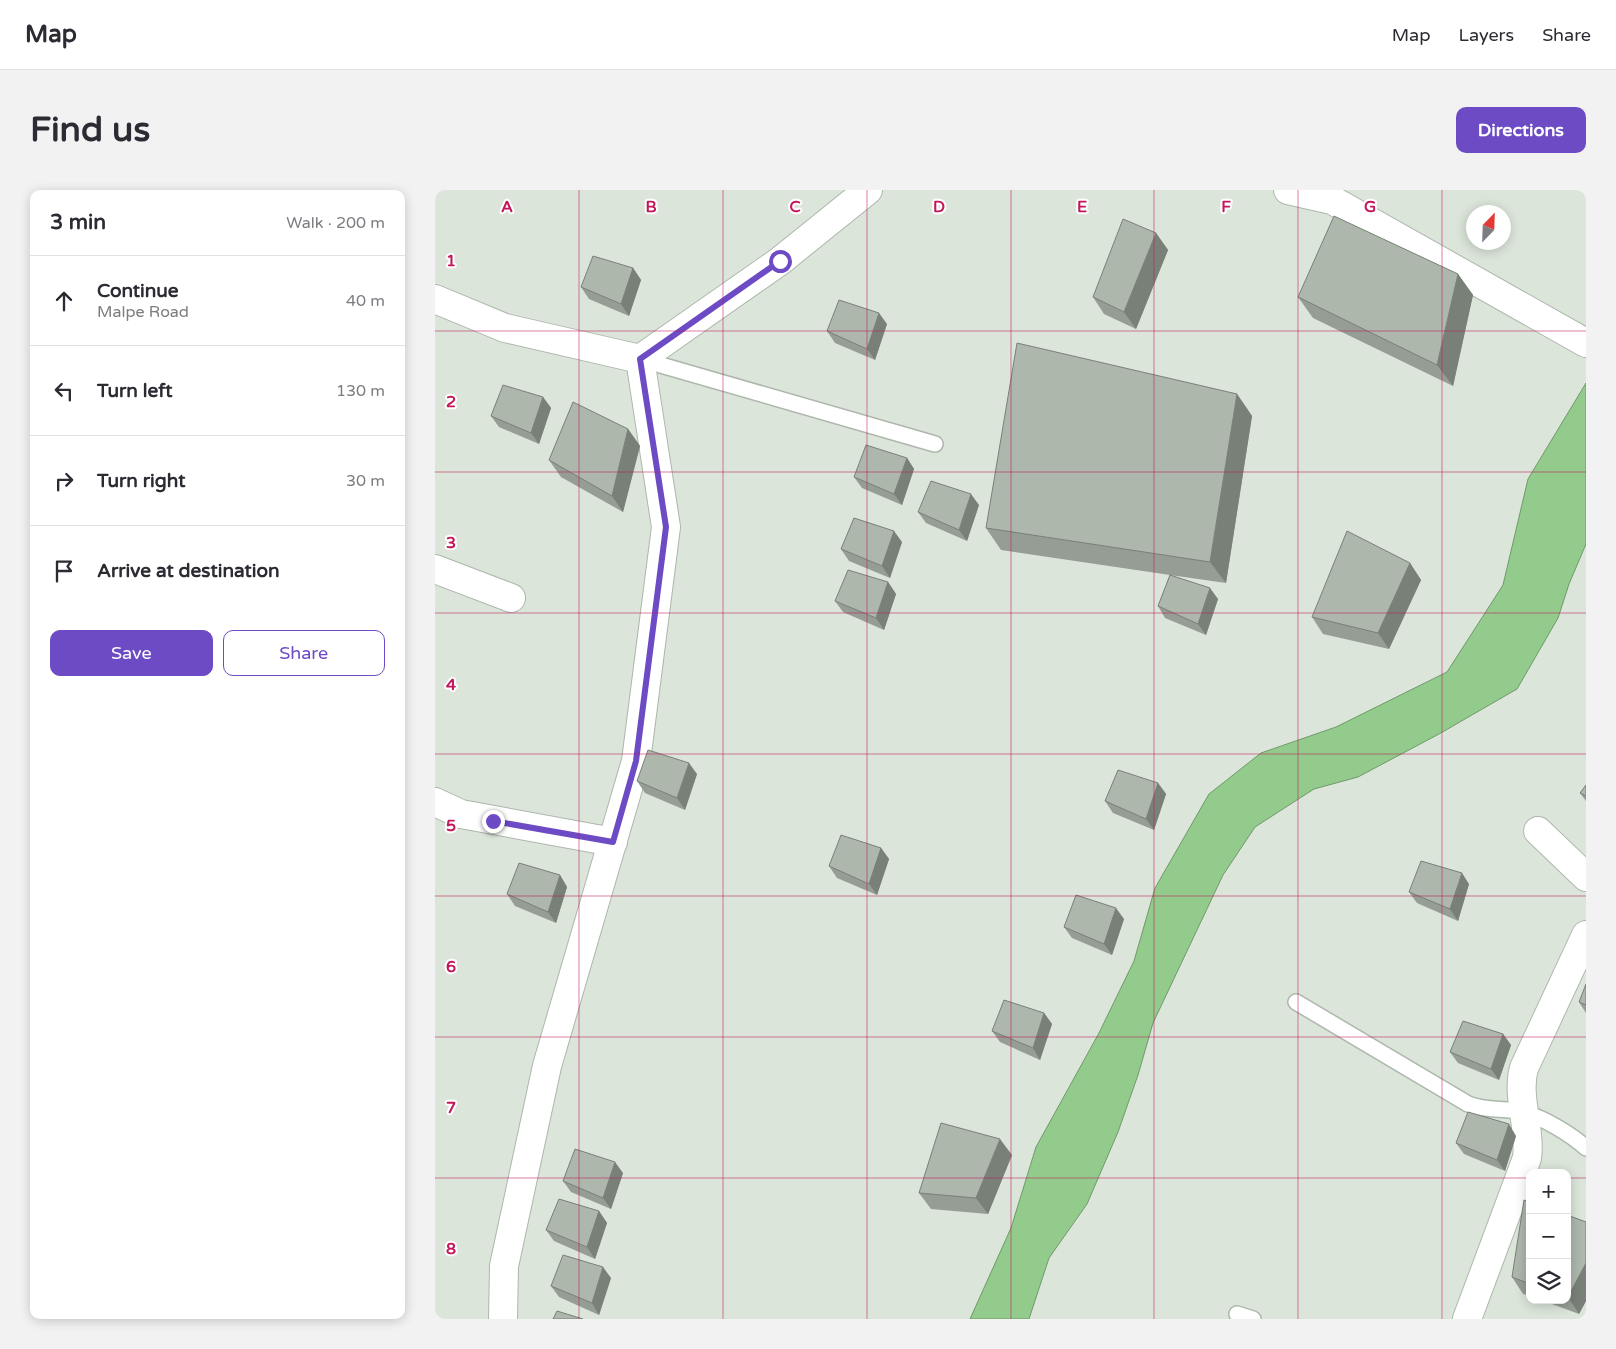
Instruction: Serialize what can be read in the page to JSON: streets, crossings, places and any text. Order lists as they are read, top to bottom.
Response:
{
  "north": "top right",
  "page": {
    "header": "Map",
    "nav": ["Map", "Layers", "Share"],
    "buttons": [
      "Directions",
      ["Save", "Share"]
    ],
    "title": "Find us",
    "heading": ["3 min", "Walk · 200 m"],
    "list": [
      ["Continue", "Malpe Road", "40 m"],
      ["Turn left", "130 m"],
      ["Turn right", "30 m"],
      "Arrive at destination"
    ],
    "map_buttons": ["+", "−"]
  },
  "grid": {
    "columns": [
      "A",
      "B",
      "C",
      "D",
      "E",
      "F",
      "G"
    ],
    "rows": [
      "1",
      "2",
      "3",
      "4",
      "5",
      "6",
      "7",
      "8"
    ]
  }
}
